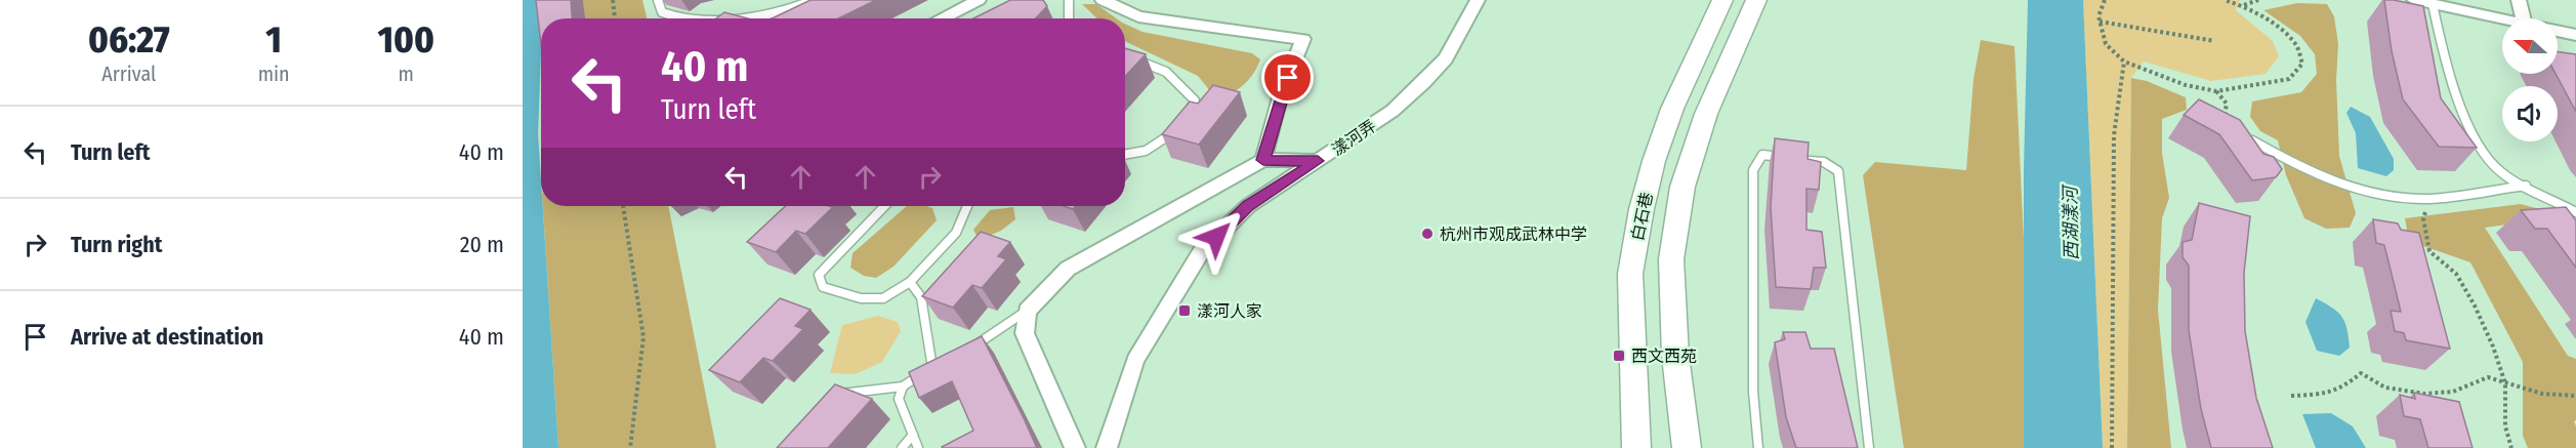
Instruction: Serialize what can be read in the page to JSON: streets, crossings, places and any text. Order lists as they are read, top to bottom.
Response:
{
  "streets": {
    "main road": ["白石巷"],
    "street": ["漾河弄"]
  },
  "water": ["西湖漾河"],
  "places": {
    "other": ["杭州市观成武林中学"],
    "transit": ["漾河人家", "西文西苑"]
  },
  "north": "left",
  "page": {
    "eta": [
      "06:27",
      "Arrival",
      "1",
      "min",
      "100",
      "m"
    ],
    "turn": ["40 m", "Turn left"],
    "list": [
      {
        "name": "Turn left",
        "value": "40 m"
      },
      {
        "name": "Turn right",
        "value": "20 m"
      },
      {
        "name": "Arrive at destination",
        "value": "40 m"
      }
    ]
  }
}
